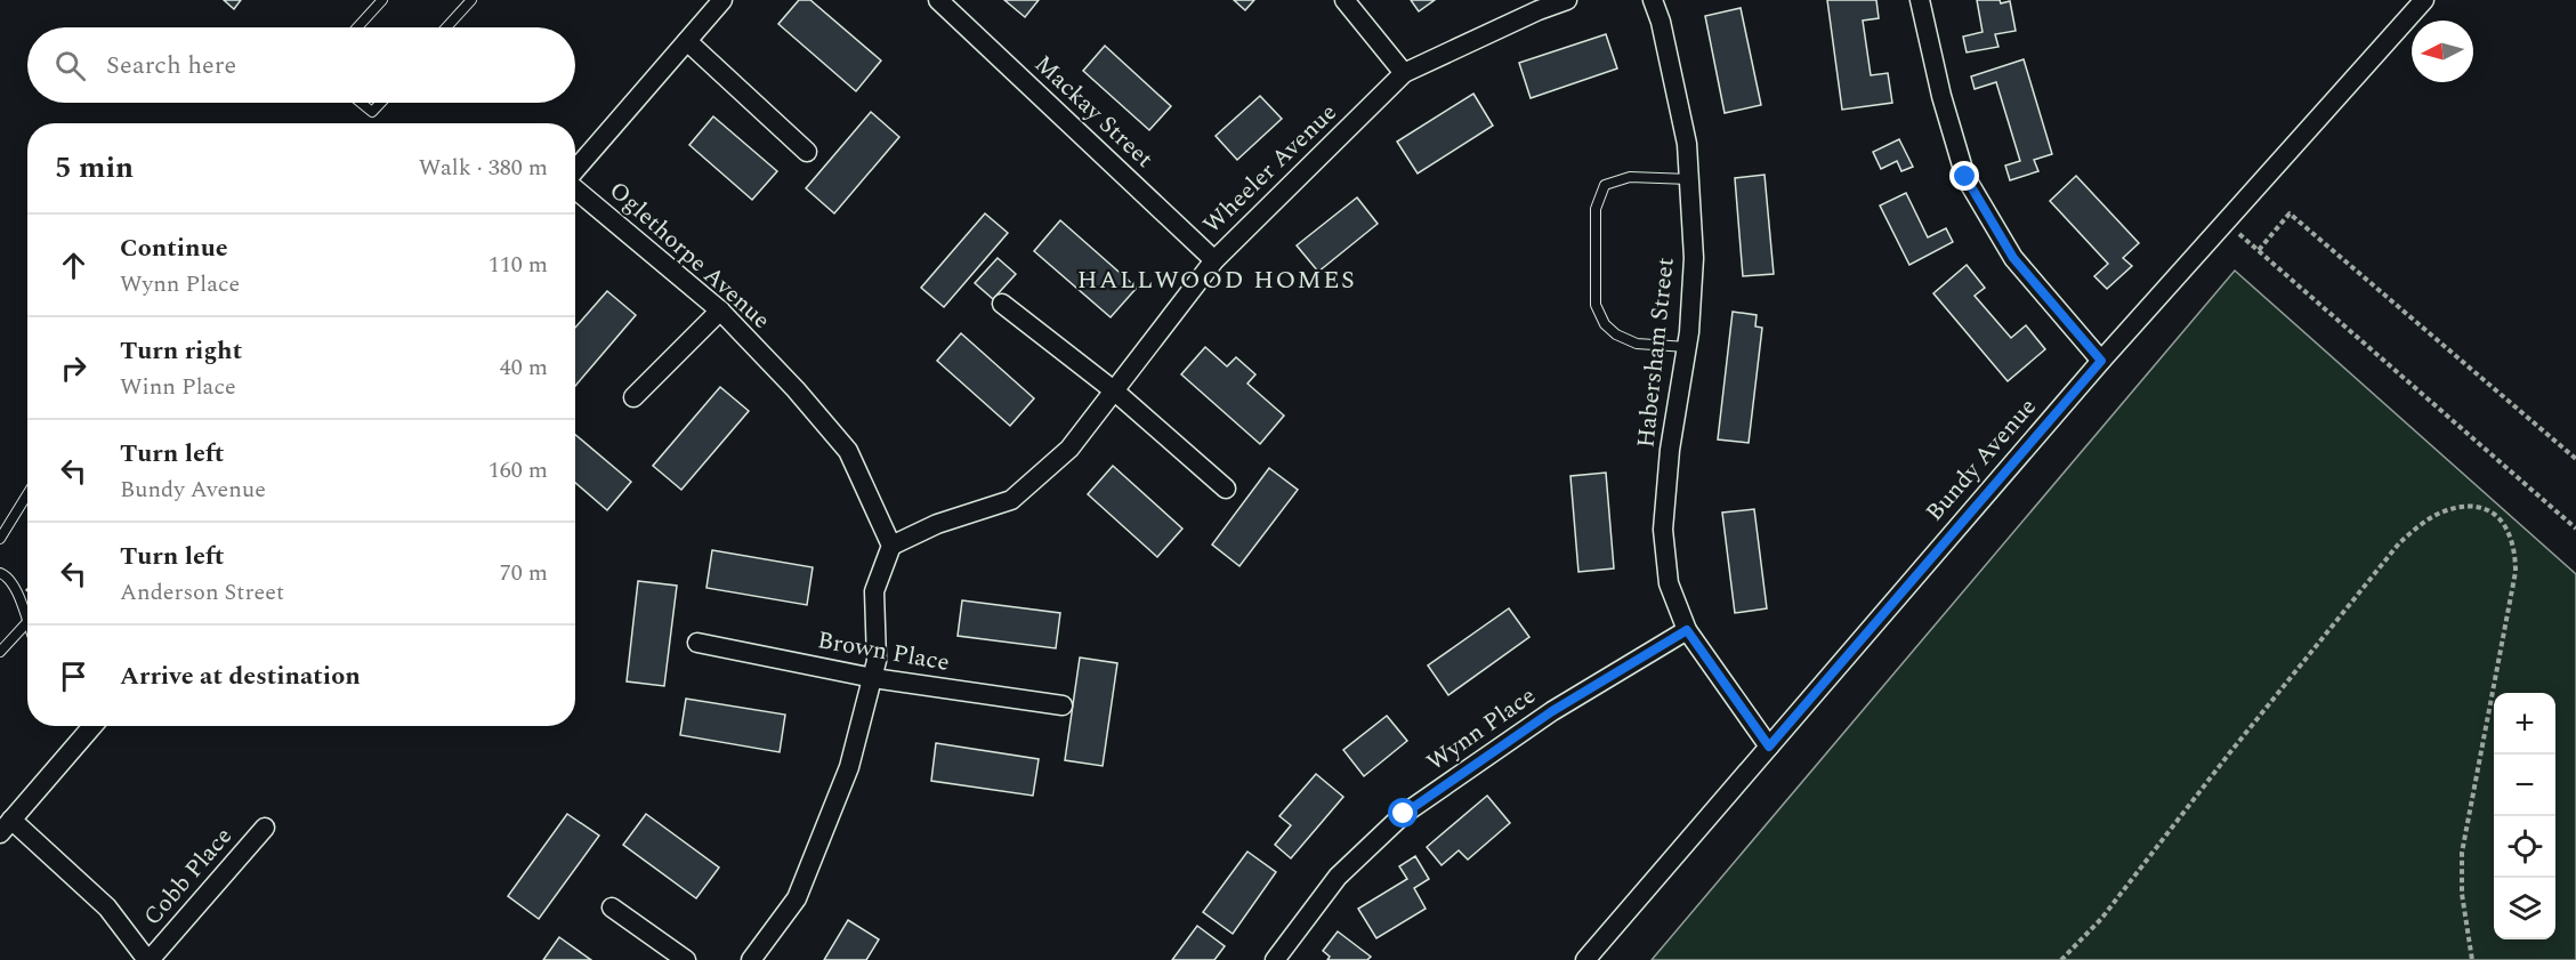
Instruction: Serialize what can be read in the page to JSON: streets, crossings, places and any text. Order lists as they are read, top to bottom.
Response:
{
  "streets": {
    "street": [
      "Mackay Street",
      "Wheeler Avenue",
      "Oglethorpe Avenue",
      "Habersham Street",
      "Bundy Avenue",
      "Brown Place",
      "Wynn Place",
      "Cobb Place"
    ]
  },
  "crossings": [
    ["Mackay Street", "Wheeler Avenue"],
    ["Wheeler Avenue", "Oglethorpe Avenue"],
    ["Habersham Street", "Bundy Avenue"],
    ["Habersham Street", "Wynn Place"]
  ],
  "districts": ["HALLWOOD HOMES"],
  "north": "left",
  "page": {
    "search": "Search here",
    "heading": ["5 min", "Walk · 380 m"],
    "list": [
      ["Continue", "Wynn Place", "110 m"],
      ["Turn right", "Winn Place", "40 m"],
      ["Turn left", "Bundy Avenue", "160 m"],
      ["Turn left", "Anderson Street", "70 m"],
      "Arrive at destination"
    ],
    "map_buttons": ["+", "−"]
  }
}
